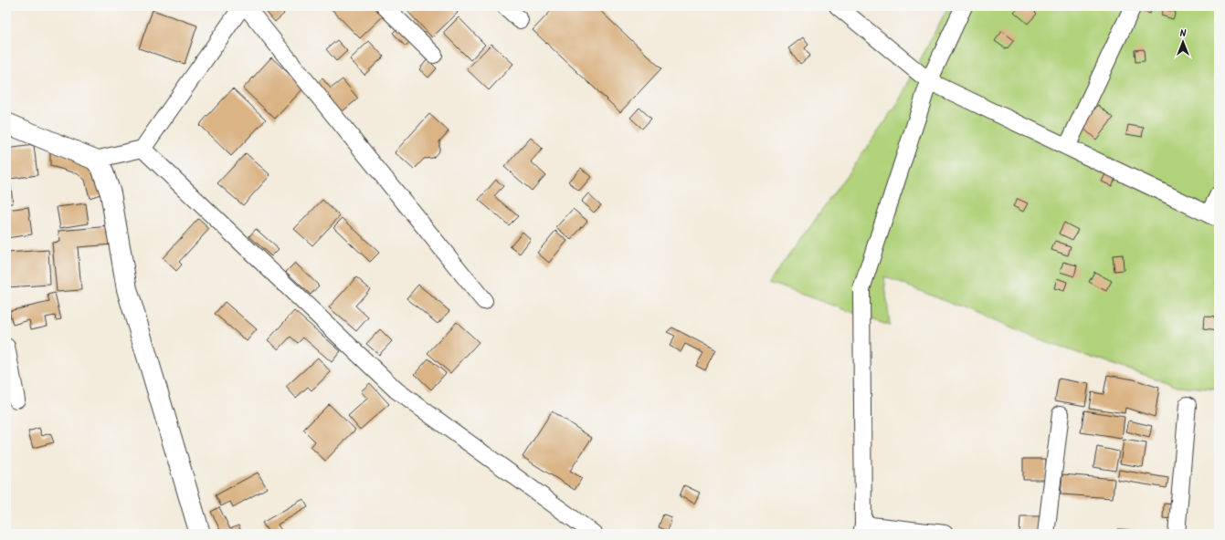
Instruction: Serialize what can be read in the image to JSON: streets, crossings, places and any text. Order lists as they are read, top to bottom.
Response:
{
  "north": "top"
}
